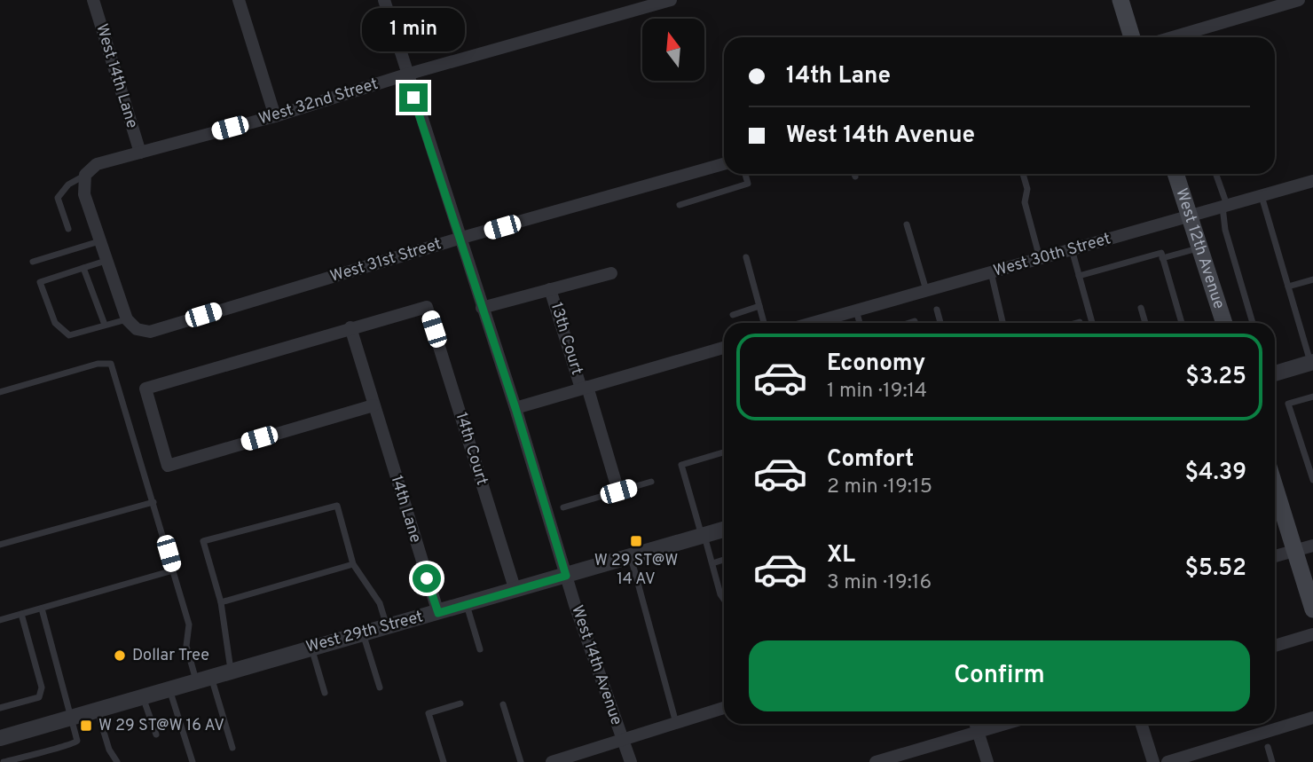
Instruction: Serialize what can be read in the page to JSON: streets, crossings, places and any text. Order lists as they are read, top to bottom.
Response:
{
  "streets": {
    "main road": ["West 12th Avenue"],
    "street": [
      "West 14th Lane",
      "West 32nd Street",
      "West 30th Street",
      "West 31st Street",
      "13th Court",
      "14th Court",
      "14th Lane",
      "West 29th Street",
      "West 14th Avenue"
    ]
  },
  "crossings": [
    ["West 14th Lane", "West 32nd Street"],
    ["West 32nd Street", "West 14th Avenue"],
    ["West 12th Avenue", "West 30th Street"],
    ["West 31st Street", "West 14th Avenue"],
    ["14th Court", "14th Lane"],
    ["14th Court", "West 29th Street"],
    ["14th Lane", "West 29th Street"],
    ["West 29th Street", "West 14th Avenue"]
  ],
  "places": {
    "transit": ["W 29 ST@W 14 AV", "W 29 ST@W 16 AV"],
    "other": ["Dollar Tree"]
  },
  "north": "top",
  "page": {
    "bubble": "1 min",
    "banner": ["14th Lane", "West 14th Avenue"],
    "list": [
      {
        "name": "Economy",
        "note": "1 min · 19:14",
        "value": "$3.25"
      },
      {
        "name": "Comfort",
        "note": "2 min · 19:15",
        "value": "$4.39"
      },
      {
        "name": "XL",
        "note": "3 min · 19:16",
        "value": "$5.52"
      }
    ],
    "buttons": "Confirm"
  }
}
